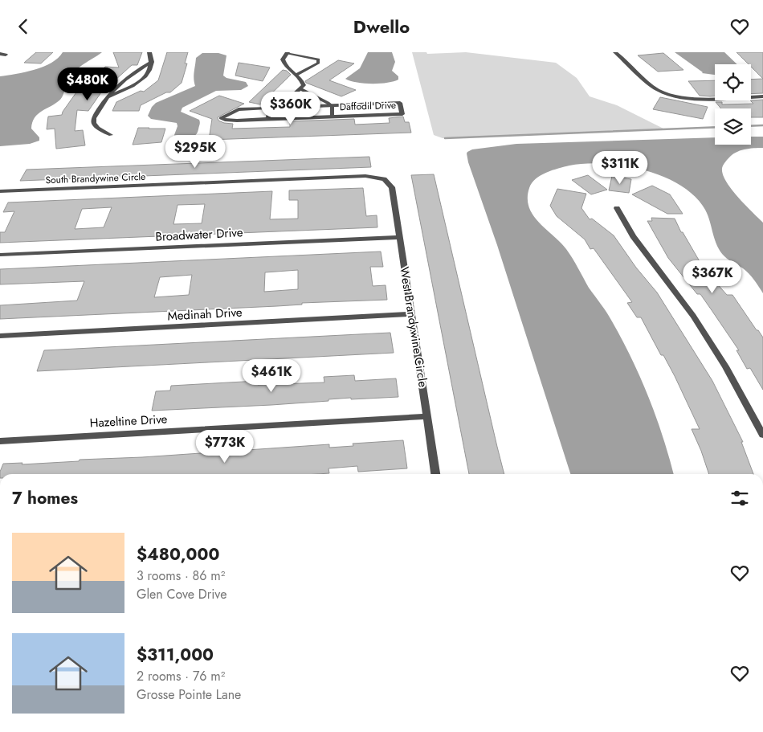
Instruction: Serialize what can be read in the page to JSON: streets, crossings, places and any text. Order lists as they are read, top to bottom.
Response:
{
  "streets": {
    "street": [
      "Daffodil Drive",
      "South Brandywine Circle",
      "Broadwater Drive",
      "Medinah Drive",
      "West Brandywine Circle",
      "Hazeltine Drive"
    ]
  },
  "crossings": [
    ["South Brandywine Circle", "West Brandywine Circle"],
    ["Broadwater Drive", "West Brandywine Circle"],
    ["Medinah Drive", "West Brandywine Circle"],
    ["West Brandywine Circle", "Hazeltine Drive"]
  ],
  "page": {
    "header": "Dwello",
    "price": [
      "$480K",
      "$360K",
      "$295K",
      "$311K",
      "$367K",
      "$461K",
      "$773K"
    ],
    "heading": "7 homes",
    "list": [
      {
        "name": "$480,000",
        "note": "3 rooms · 86 m² · Glen Cove Drive"
      },
      {
        "name": "$311,000",
        "note": "2 rooms · 76 m² · Grosse Pointe Lane"
      }
    ]
  }
}
